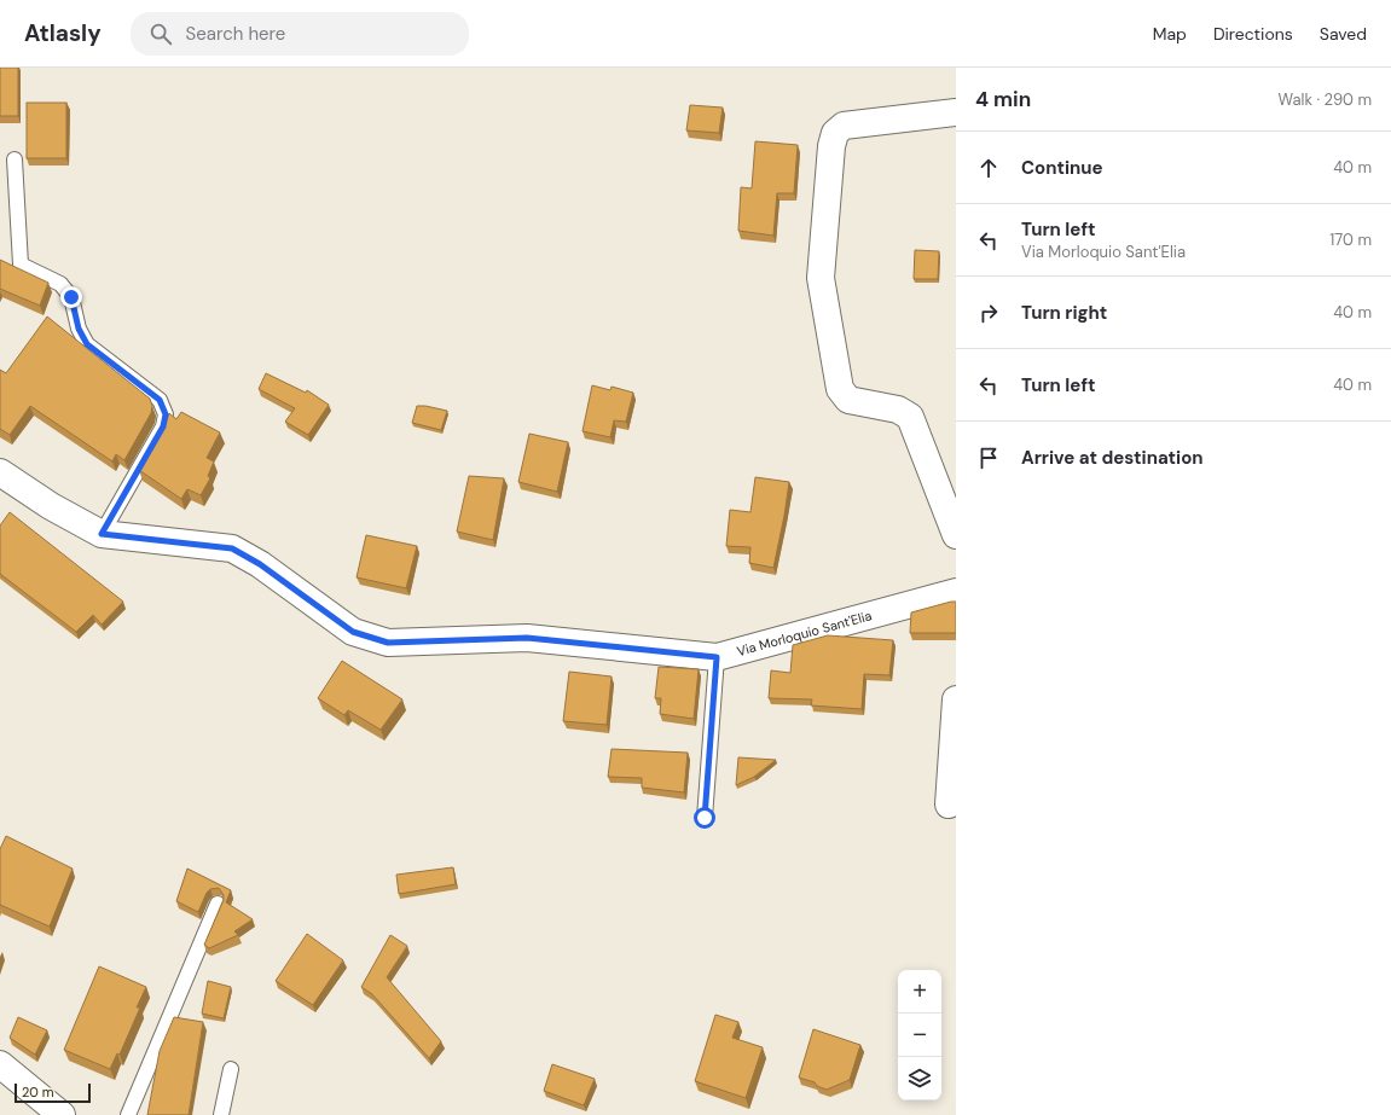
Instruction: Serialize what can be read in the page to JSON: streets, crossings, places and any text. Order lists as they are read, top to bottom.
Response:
{
  "streets": {
    "street": ["Via Morloquio Sant'Elia"]
  },
  "scale_bar": "20 m",
  "page": {
    "header": "Atlasly",
    "search": "Search here",
    "nav": ["Map", "Directions", "Saved"],
    "heading": ["4 min", "Walk · 290 m"],
    "list": [
      ["Continue", "40 m"],
      ["Turn left", "Via Morloquio Sant'Elia", "170 m"],
      ["Turn right", "40 m"],
      ["Turn left", "40 m"],
      "Arrive at destination"
    ],
    "map_buttons": ["+", "−"],
    "scale": "20 m"
  }
}
